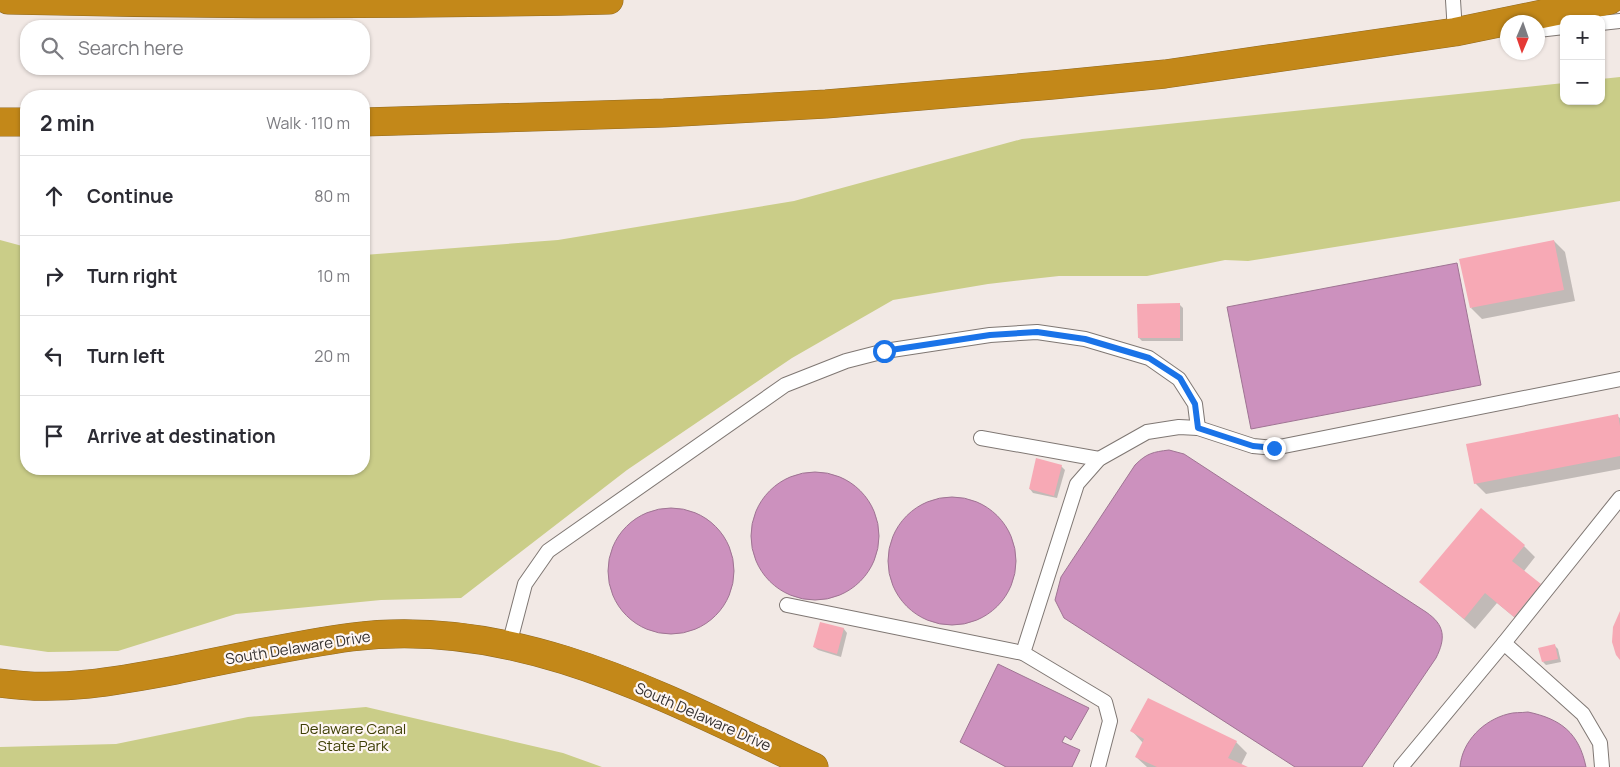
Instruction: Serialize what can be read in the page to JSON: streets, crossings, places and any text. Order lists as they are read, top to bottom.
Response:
{
  "streets": {
    "highway": ["South Delaware Drive"]
  },
  "parks": ["Delaware Canal State Park"],
  "north": "bottom",
  "page": {
    "map_buttons": ["+", "−"],
    "search": "Search here",
    "heading": ["2 min", "Walk · 110 m"],
    "list": [
      ["Continue", "80 m"],
      ["Turn right", "10 m"],
      ["Turn left", "20 m"],
      "Arrive at destination"
    ]
  }
}
